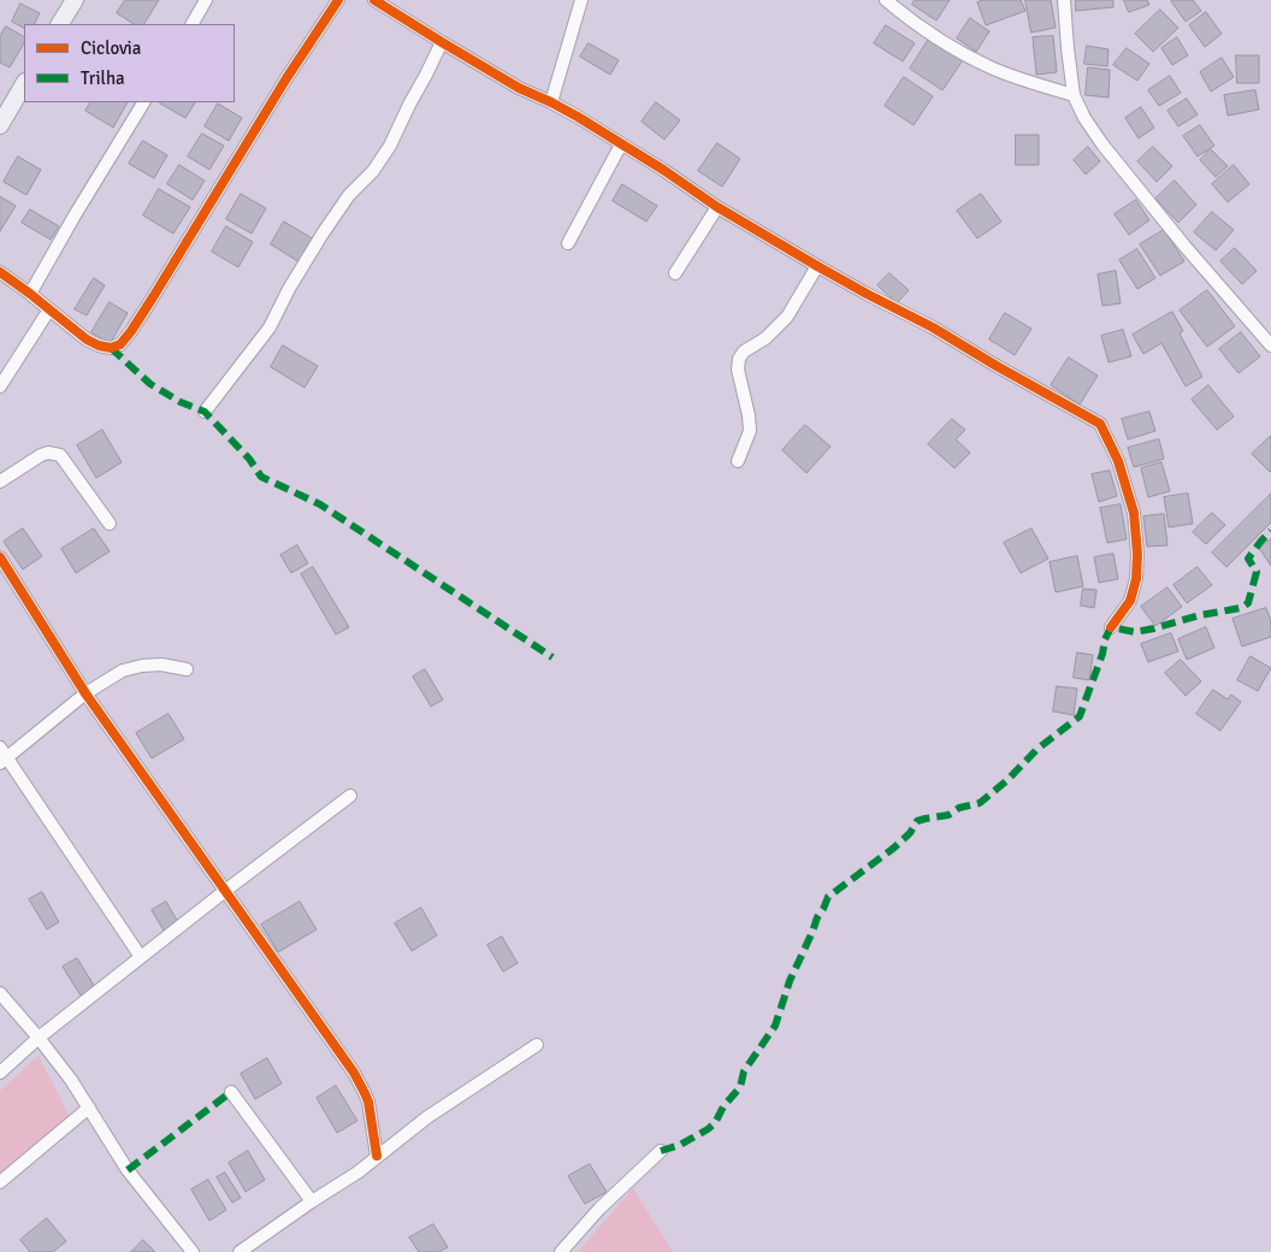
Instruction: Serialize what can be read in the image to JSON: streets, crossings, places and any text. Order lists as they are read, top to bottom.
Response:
{
  "legend": ["Ciclovia", "Trilha"]
}
